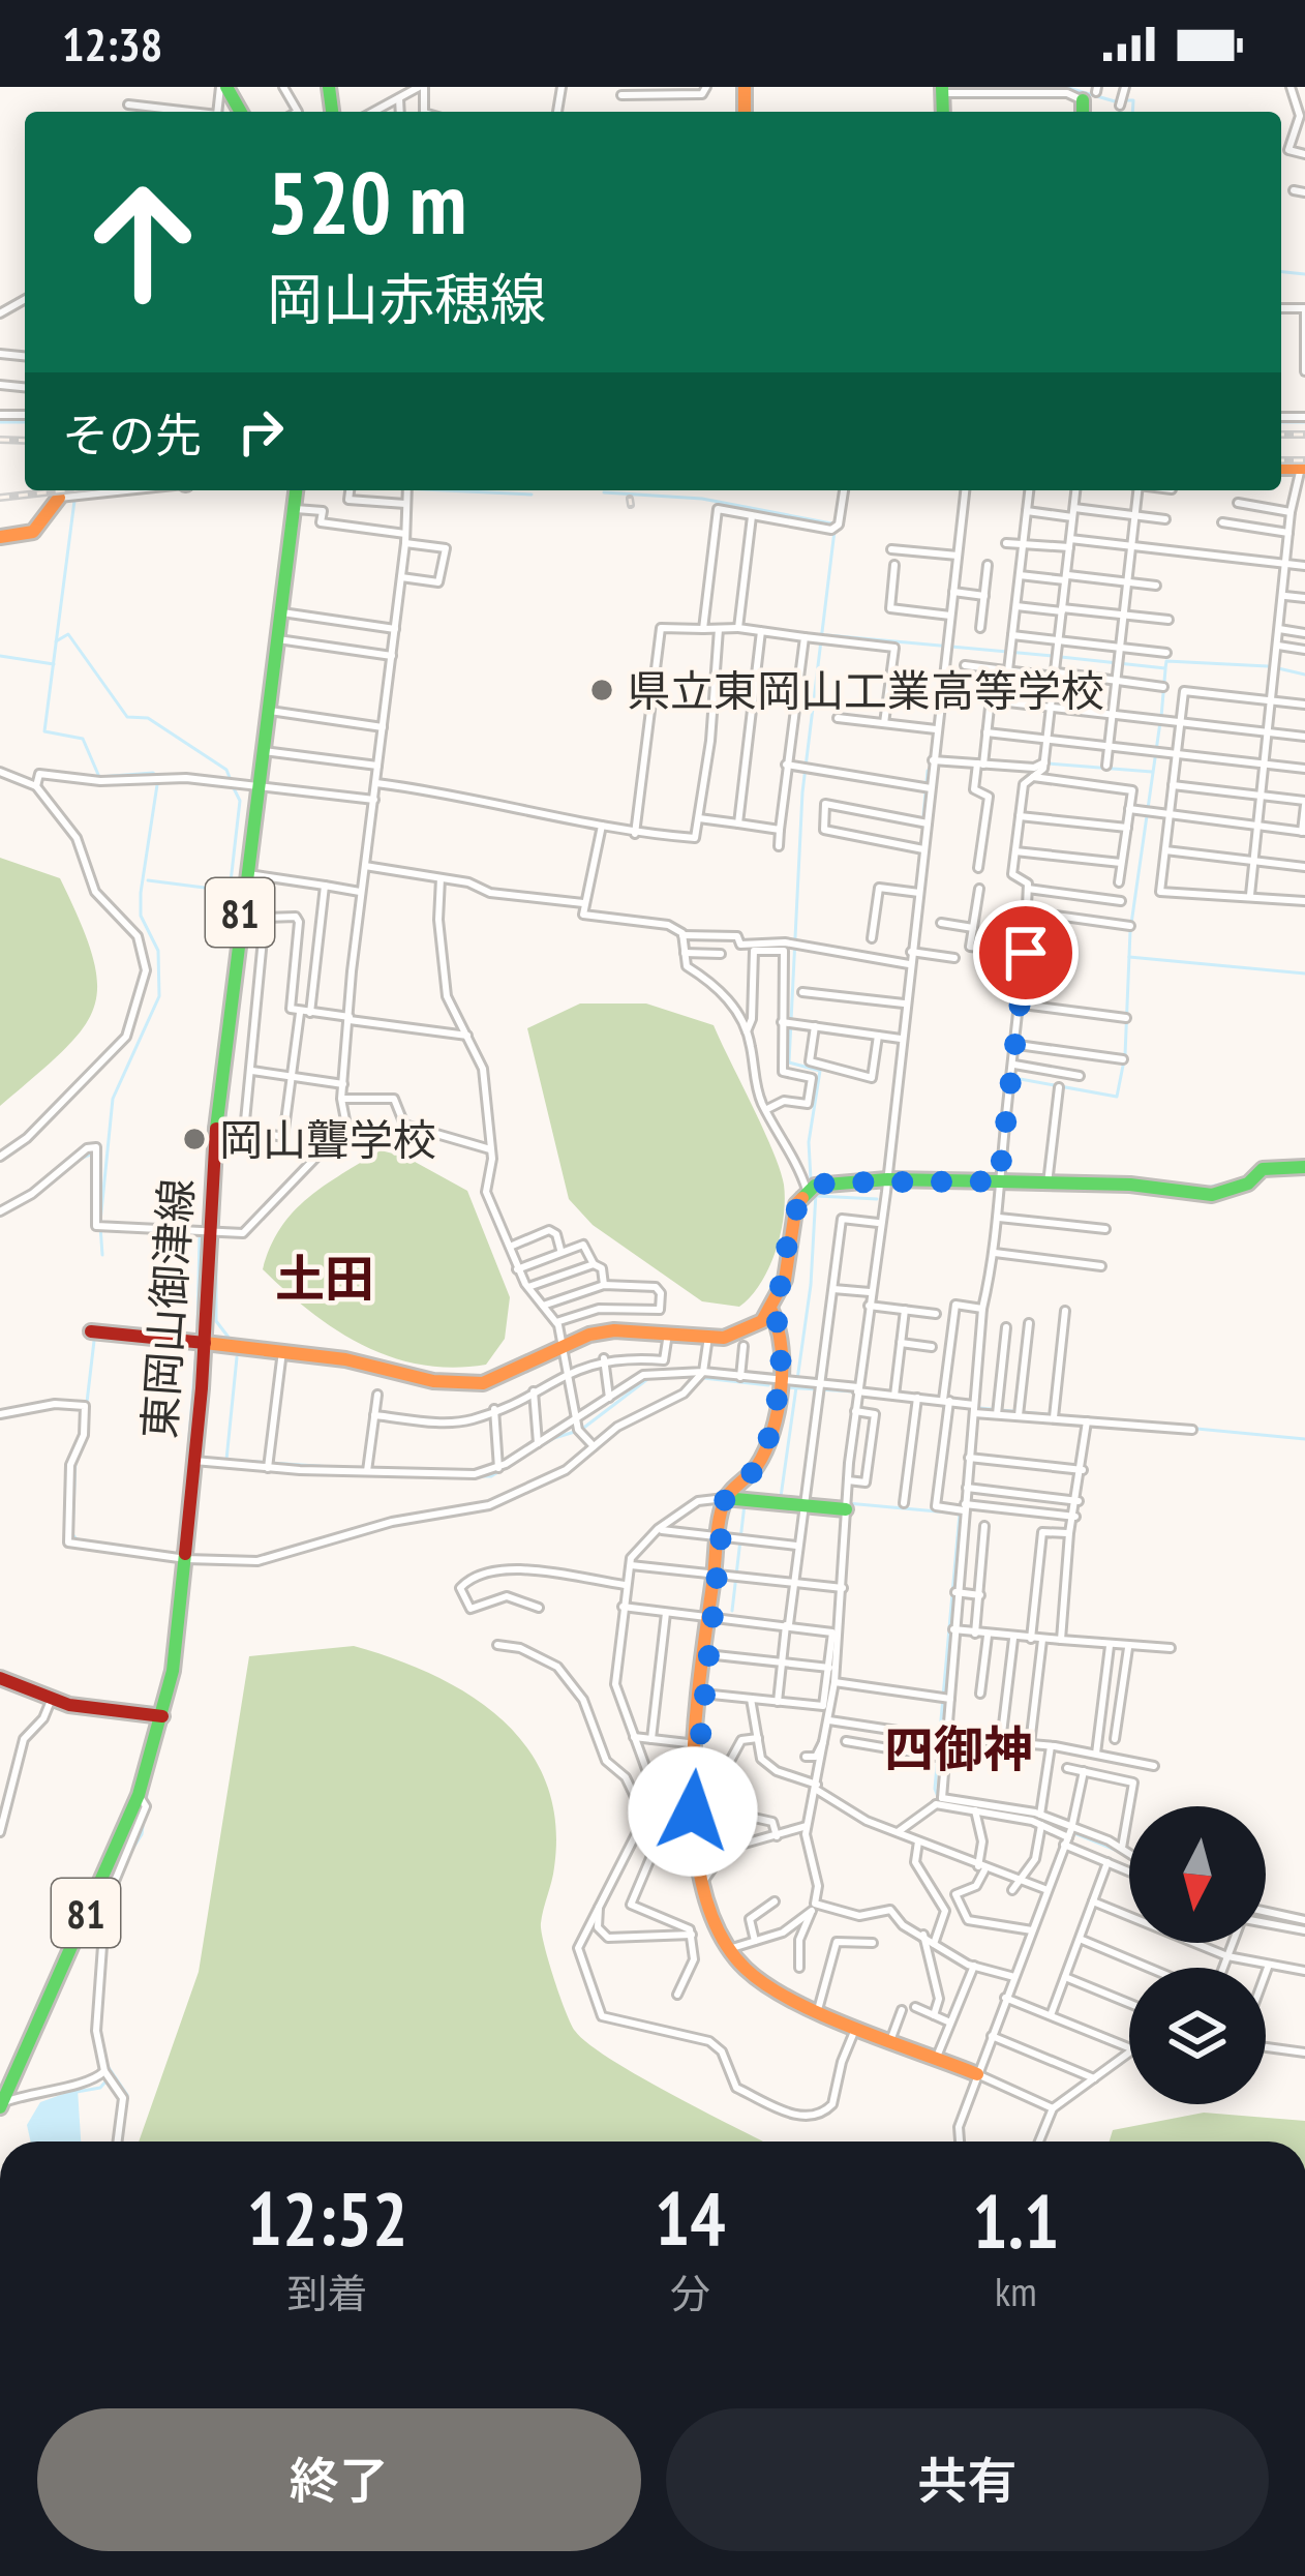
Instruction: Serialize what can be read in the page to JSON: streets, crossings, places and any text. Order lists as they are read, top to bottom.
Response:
{
  "streets": {
    "main road": ["81", "東岡山御津線"]
  },
  "districts": ["土田", "四御神"],
  "places": ["県立東岡山工業高等学校", "岡山聾学校"],
  "north": "bottom",
  "page": {
    "status": "12:38",
    "turn": ["520 m", "岡山赤穂線"],
    "then": "その先",
    "eta": [
      "12:52",
      "到着",
      "14",
      "分",
      "1.1",
      "km"
    ],
    "buttons": ["終了", "共有"]
  }
}
